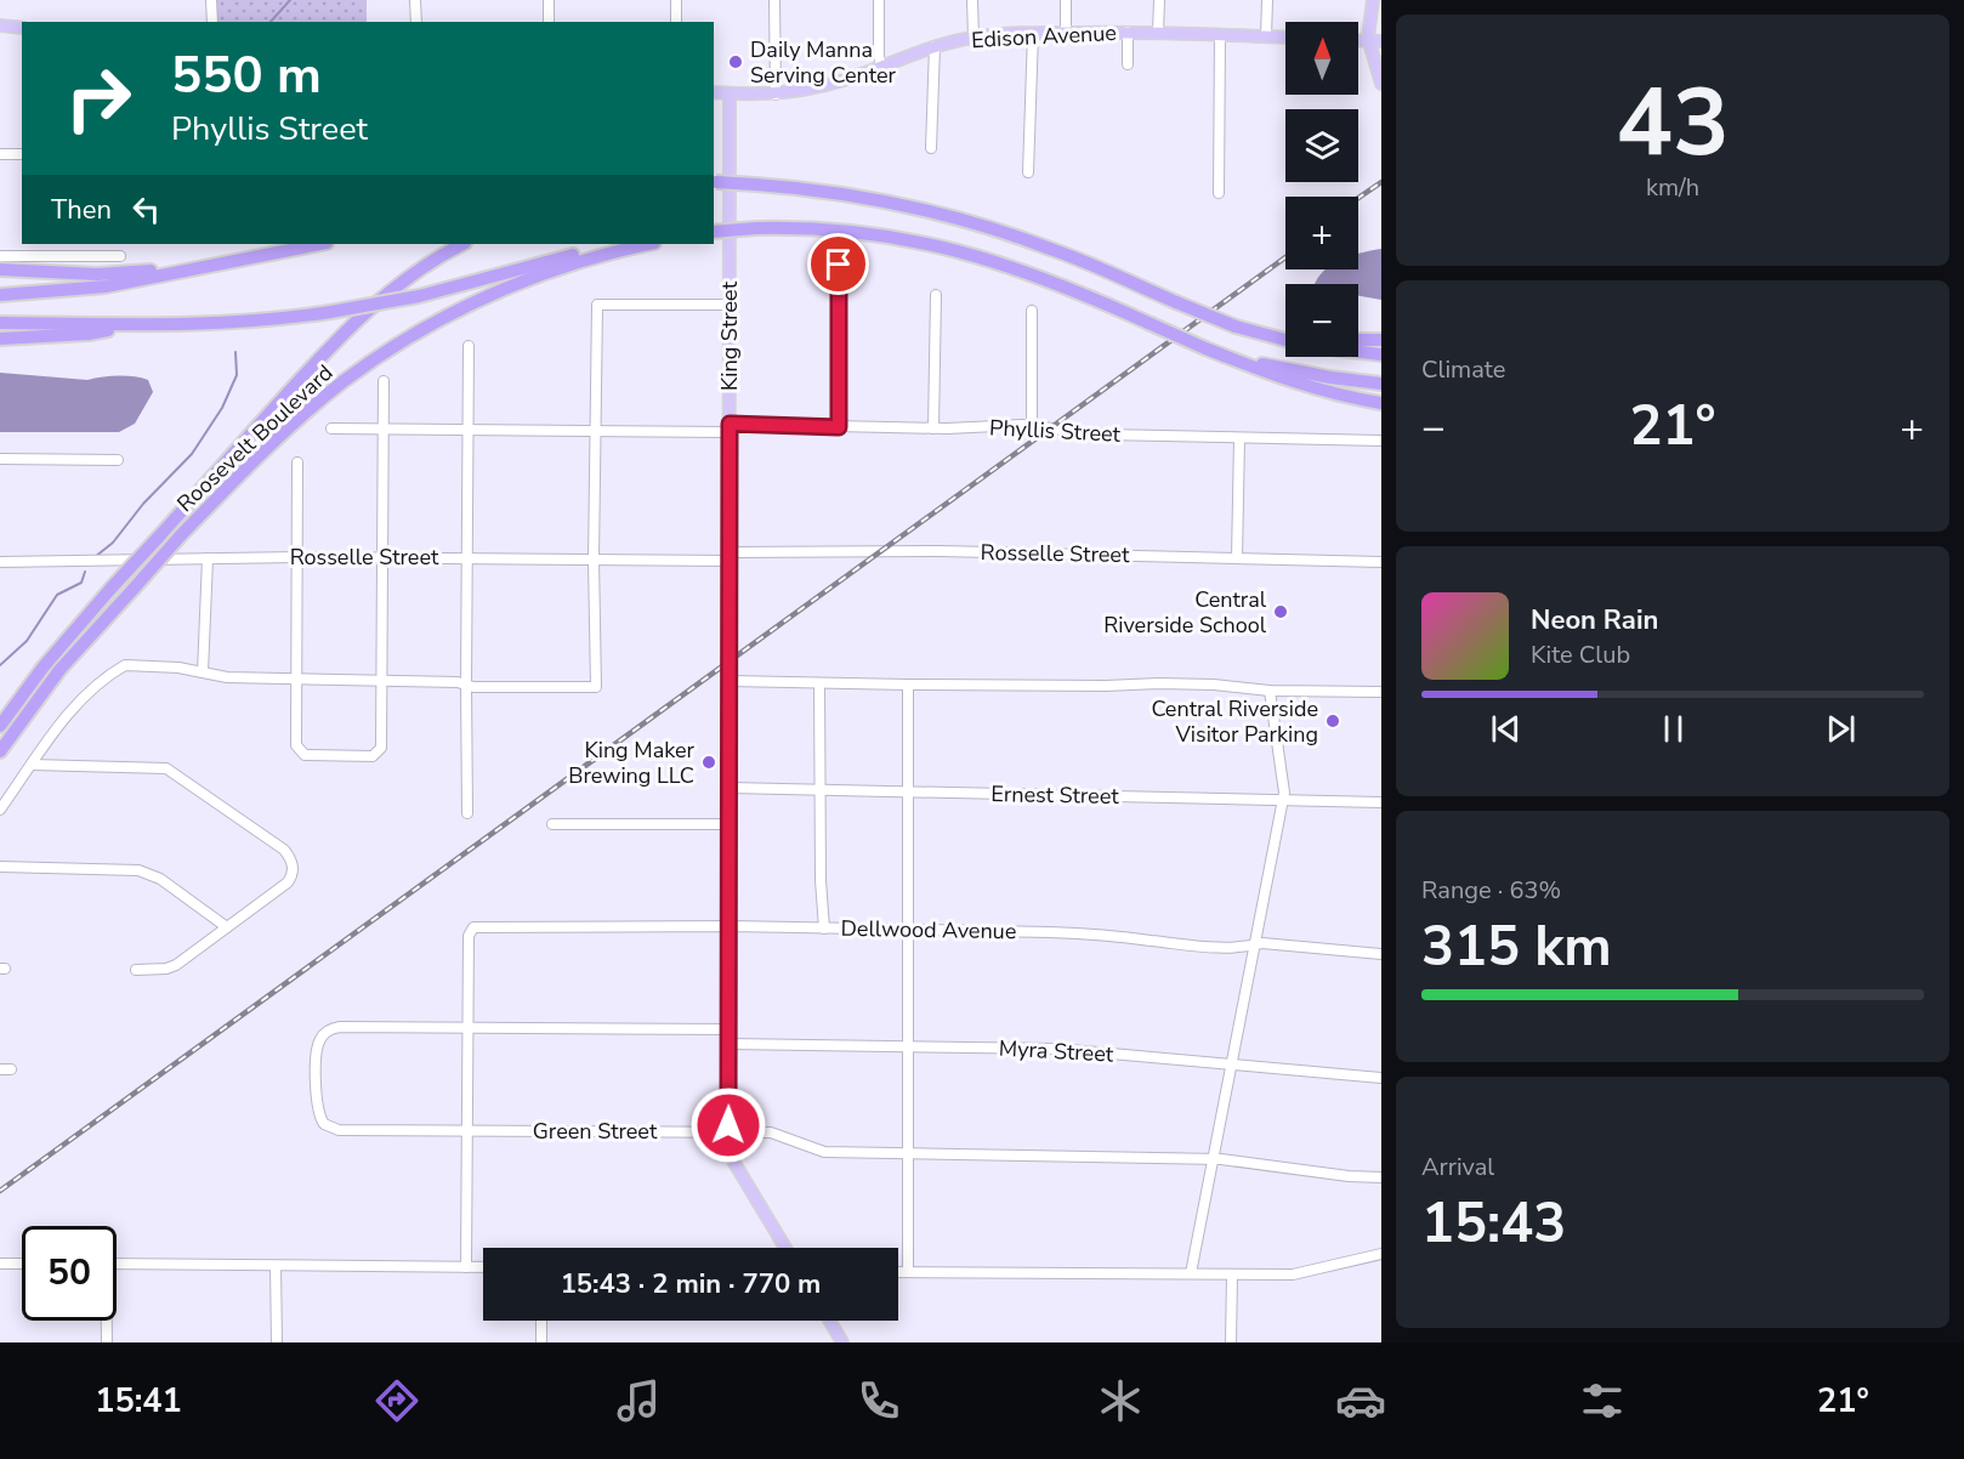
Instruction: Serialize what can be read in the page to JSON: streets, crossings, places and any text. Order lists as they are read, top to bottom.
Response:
{
  "streets": {
    "highway": ["Roosevelt Boulevard"],
    "main road": ["Edison Avenue", "King Street"],
    "street": [
      "Phyllis Street",
      "Rosselle Street",
      "Ernest Street",
      "Dellwood Avenue",
      "Myra Street",
      "Green Street"
    ]
  },
  "crossings": [
    ["Edison Avenue", "King Street"],
    ["King Street", "Phyllis Street"],
    ["King Street", "Rosselle Street"],
    ["King Street", "Ernest Street"],
    ["King Street", "Dellwood Avenue"],
    ["King Street", "Myra Street"],
    ["King Street", "Green Street"],
    ["Dellwood Avenue", "Green Street"]
  ],
  "places": [
    "Daily Manna Serving Center",
    "Central Riverside School",
    "Central Riverside Visitor Parking",
    "King Maker Brewing LLC"
  ],
  "north": "top",
  "page": {
    "tile": [
      ["43", "km/h"],
      "Climate",
      ["Range · 63%", "315 km"],
      ["Arrival", "15:43"]
    ],
    "map_buttons": ["+", "−"],
    "turn": ["550 m", "Phyllis Street"],
    "then": "Then",
    "heat": ["−", "21°", "+"],
    "song": ["Neon Rain", "Kite Club"],
    "limit": "50",
    "trip": "15:43 · 2 min · 770 m",
    "tabs": ["15:41", "21°"]
  }
}
